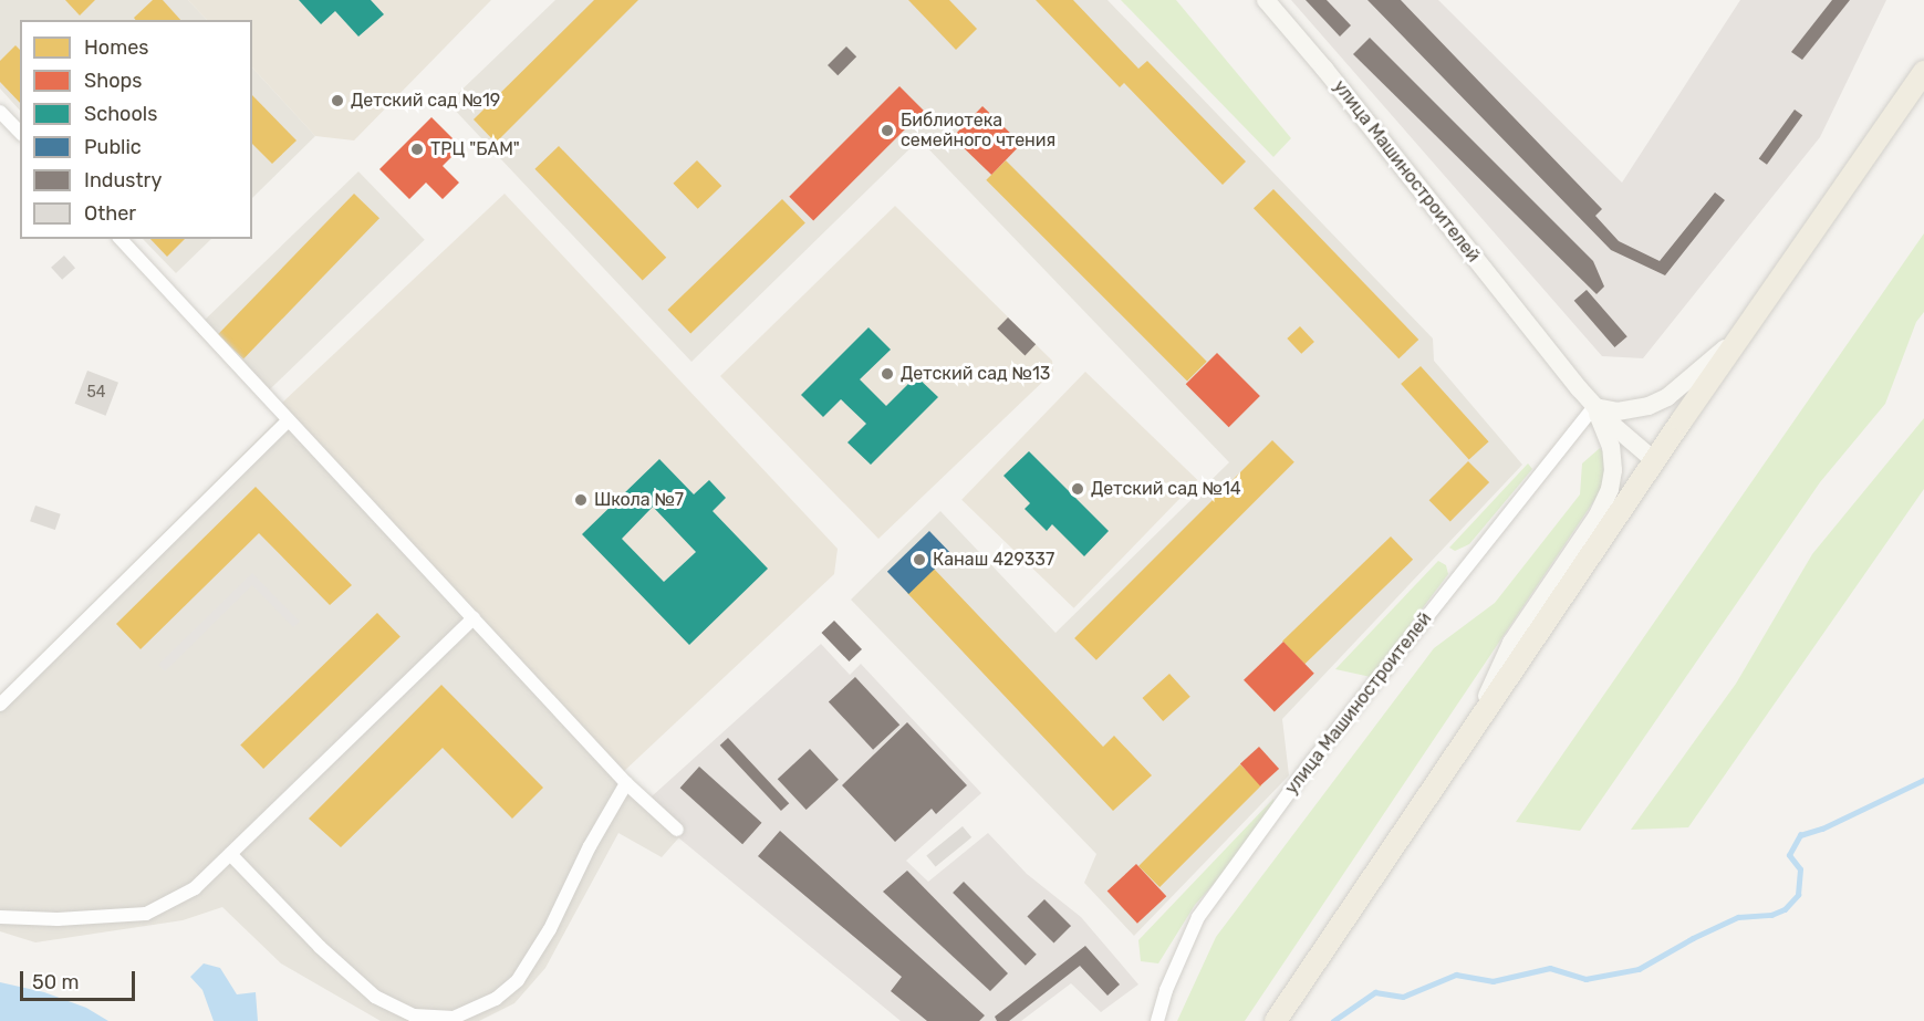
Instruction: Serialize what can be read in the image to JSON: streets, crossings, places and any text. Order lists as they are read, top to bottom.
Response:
{
  "streets": {
    "main road": ["улица Машиностроителей"]
  },
  "places": [
    "Детский сад №19",
    "Библиотека семейного чтения",
    "ТРЦ \"БАМ\"",
    "Детский сад №13",
    "Детский сад №14",
    "Школа №7",
    "Канаш 429337"
  ],
  "house_numbers": ["54"],
  "legend": [
    "Homes",
    "Shops",
    "Schools",
    "Public",
    "Industry",
    "Other"
  ],
  "scale_bar": "50 m"
}
